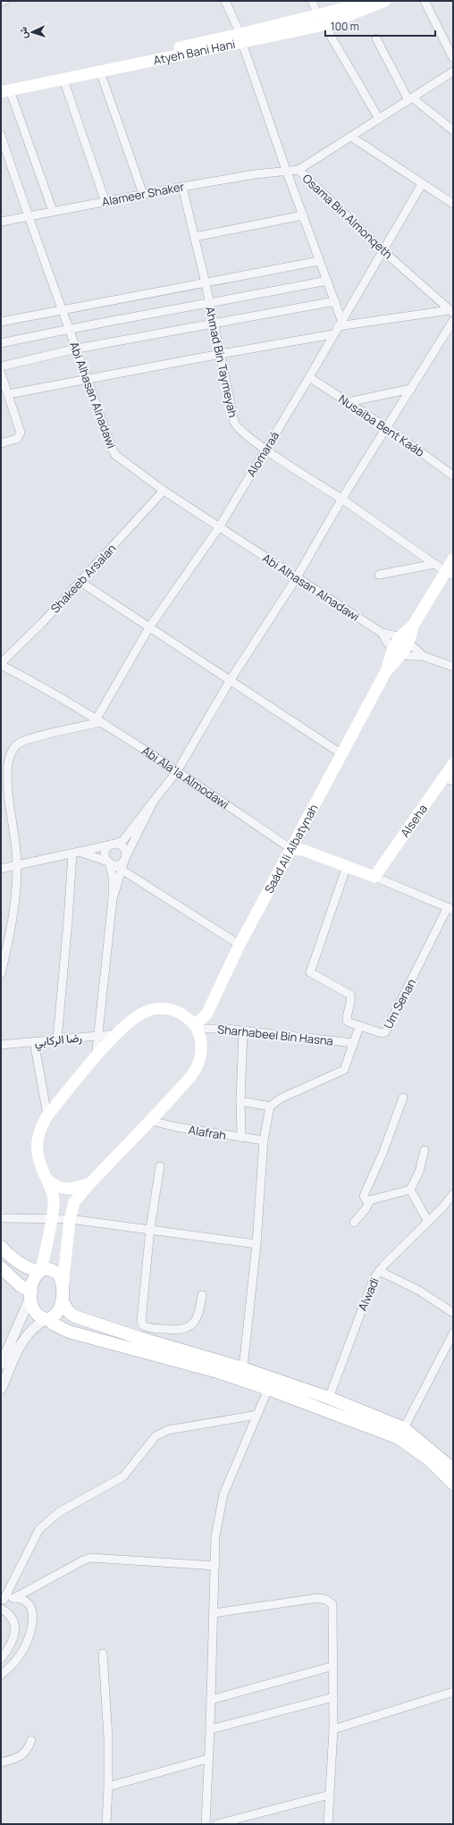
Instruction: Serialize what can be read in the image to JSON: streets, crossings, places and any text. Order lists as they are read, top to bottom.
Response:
{
  "streets": {
    "main road": [
      "Atyeh Bani Hani",
      "Abi Ala'la Almodawi",
      "Alseha",
      "Saád Ali Albatynah"
    ],
    "street": [
      "Alameer Shaker",
      "Osama Bin Almonqeth",
      "Ahmad Bin Taymeyah",
      "Abi Alhasan Alnadawi",
      "Nusaiba Bent Kaáb",
      "Alomaraá",
      "Shakeeb Arsalan",
      "Um Senan",
      "Sharhabeel Bin Hasna",
      "رضا الركابي",
      "Alafrah",
      "Alwadi"
    ]
  },
  "crossings": [
    ["Alameer Shaker", "Osama Bin Almonqeth"],
    ["Alameer Shaker", "Ahmad Bin Taymeyah"],
    ["Alameer Shaker", "Abi Alhasan Alnadawi"],
    ["Osama Bin Almonqeth", "Alomaraá"],
    ["Ahmad Bin Taymeyah", "Alomaraá"],
    ["Ahmad Bin Taymeyah", "Saád Ali Albatynah"],
    ["Abi Alhasan Alnadawi", "Alomaraá"],
    ["Abi Alhasan Alnadawi", "Shakeeb Arsalan"],
    ["Abi Alhasan Alnadawi", "Saád Ali Albatynah"],
    ["Nusaiba Bent Kaáb", "Alomaraá"],
    ["Alomaraá", "Abi Ala'la Almodawi"],
    ["Shakeeb Arsalan", "Abi Ala'la Almodawi"],
    ["Abi Ala'la Almodawi", "Alseha"],
    ["Abi Ala'la Almodawi", "Saád Ali Albatynah"],
    ["Abi Ala'la Almodawi", "Um Senan"],
    ["Saád Ali Albatynah", "Sharhabeel Bin Hasna"]
  ],
  "scale_bar": "100 m",
  "north": "left"
}
